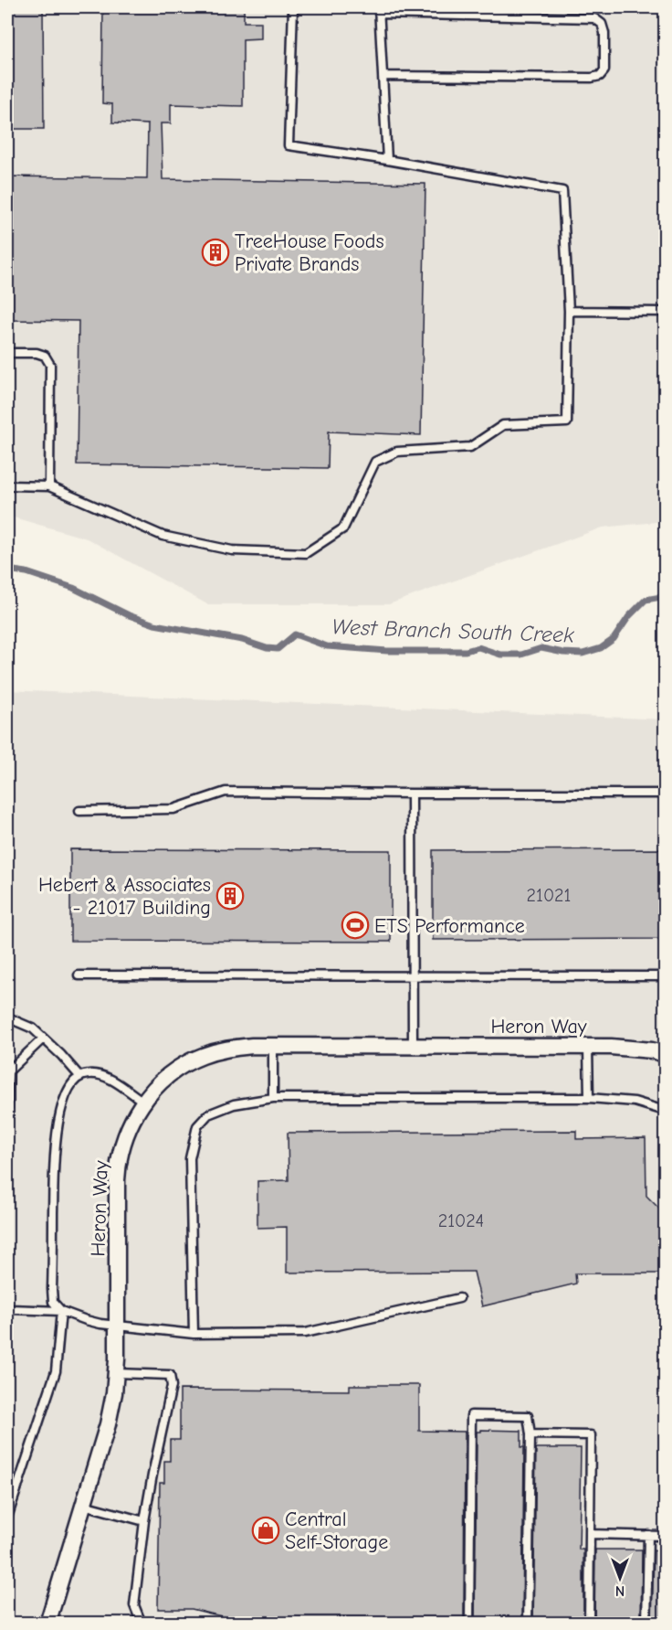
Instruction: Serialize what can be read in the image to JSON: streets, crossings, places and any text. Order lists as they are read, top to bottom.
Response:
{
  "streets": {
    "street": ["Heron Way"]
  },
  "water": ["West Branch South Creek"],
  "places": {
    "building": ["TreeHouse Foods Private Brands", "Hebert & Associates - 21017 Building"],
    "sports": ["ETS Performance"],
    "shop": ["Central Self-Storage"]
  },
  "house_numbers": ["21021", "21024"],
  "north": "bottom"
}
